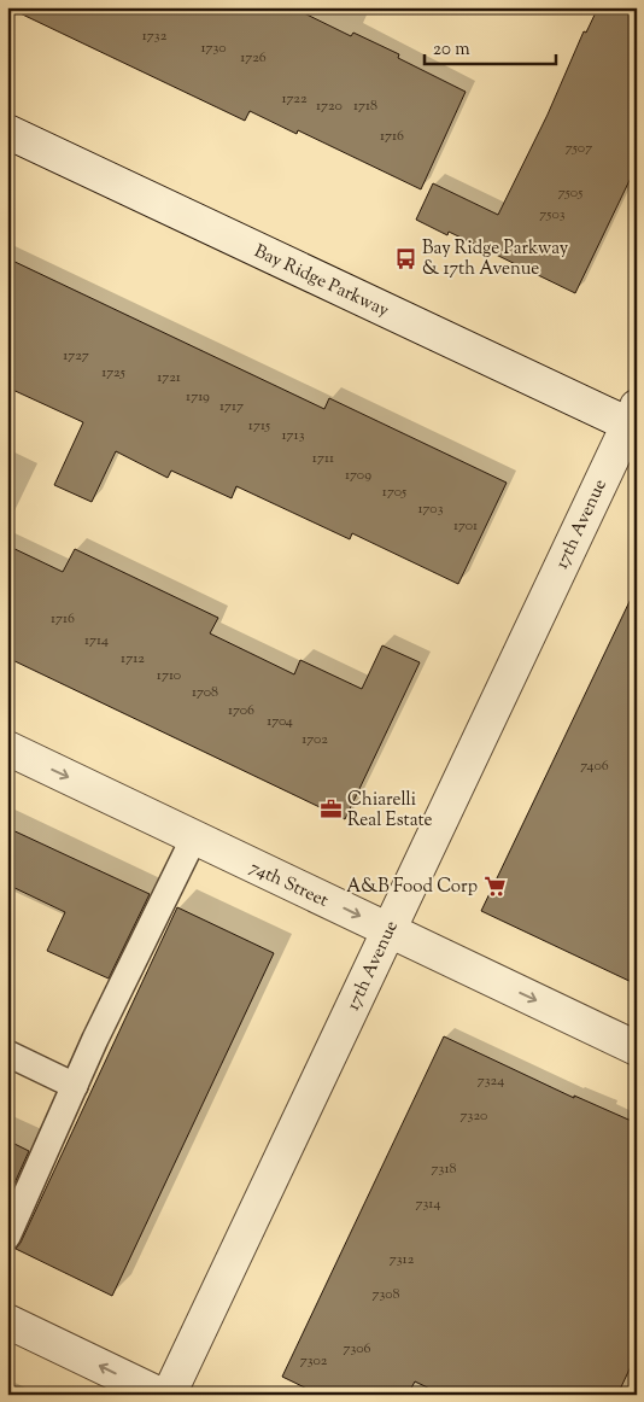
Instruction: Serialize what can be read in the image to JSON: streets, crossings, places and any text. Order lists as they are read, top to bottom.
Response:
{
  "streets": {
    "street": ["Bay Ridge Parkway", "17th Avenue", "74th Street"]
  },
  "crossings": [
    ["Bay Ridge Parkway", "17th Avenue"],
    ["17th Avenue", "74th Street"]
  ],
  "one_way": ["74th Street"],
  "places": {
    "bus stop": ["Bay Ridge Parkway & 17th Avenue"],
    "office": ["Chiarelli Real Estate"],
    "supermarket": ["A&B Food Corp"]
  },
  "house_numbers": [
    "1732",
    "1730",
    "1726",
    "1722",
    "1720",
    "1718",
    "1716",
    "7507",
    "7505",
    "7503",
    "1727",
    "1725",
    "1721",
    "1719",
    "1717",
    "1715",
    "1713",
    "1711",
    "1709",
    "1705",
    "1703",
    "1701",
    "1716",
    "1714",
    "1712",
    "1710",
    "1708",
    "1706",
    "1704",
    "1702",
    "7406",
    "7324",
    "7320",
    "7318",
    "7314",
    "7312",
    "7308",
    "7306",
    "7302"
  ],
  "scale_bar": "20 m"
}
